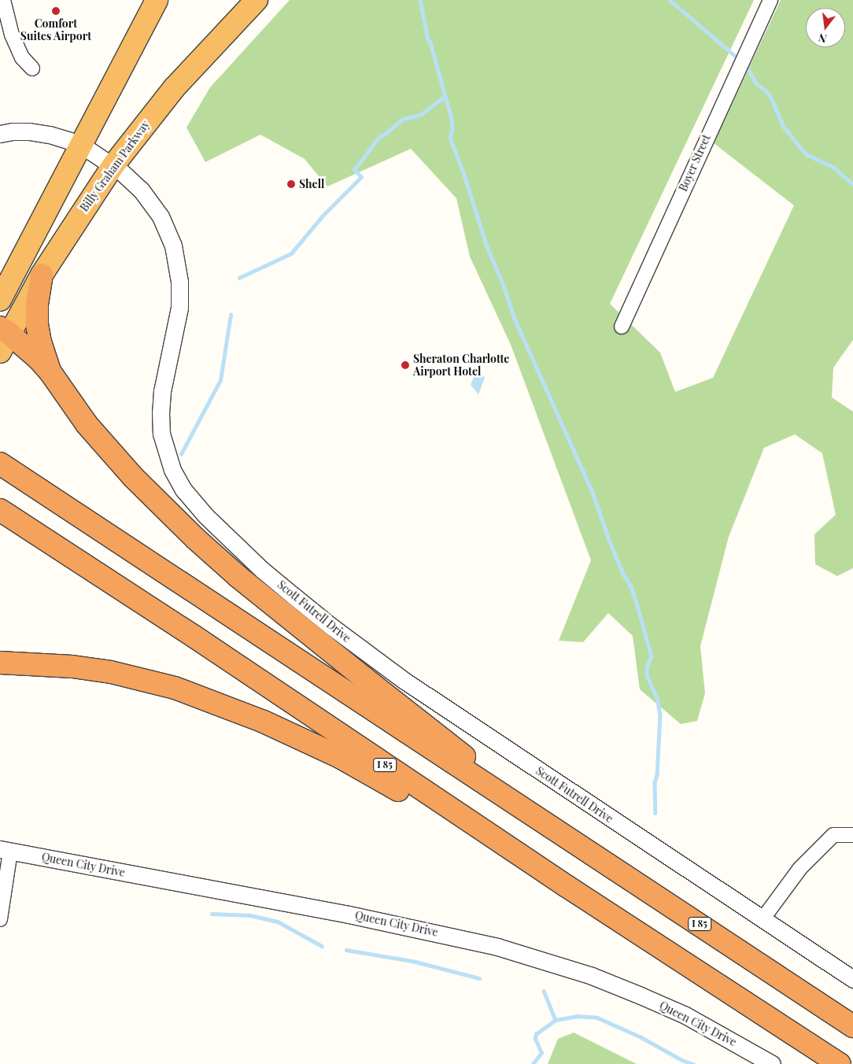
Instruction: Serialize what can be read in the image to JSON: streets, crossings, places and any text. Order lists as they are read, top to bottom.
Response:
{
  "streets": {
    "highway": ["Billy Graham Parkway", "I 85"],
    "street": ["Boyer Street", "Scott Futrell Drive", "Queen City Drive"]
  },
  "crossings": [
    ["Billy Graham Parkway", "Scott Futrell Drive"]
  ],
  "places": ["Comfort Suites Airport", "Shell", "Sheraton Charlotte Airport Hotel"],
  "north": "bottom"
}
